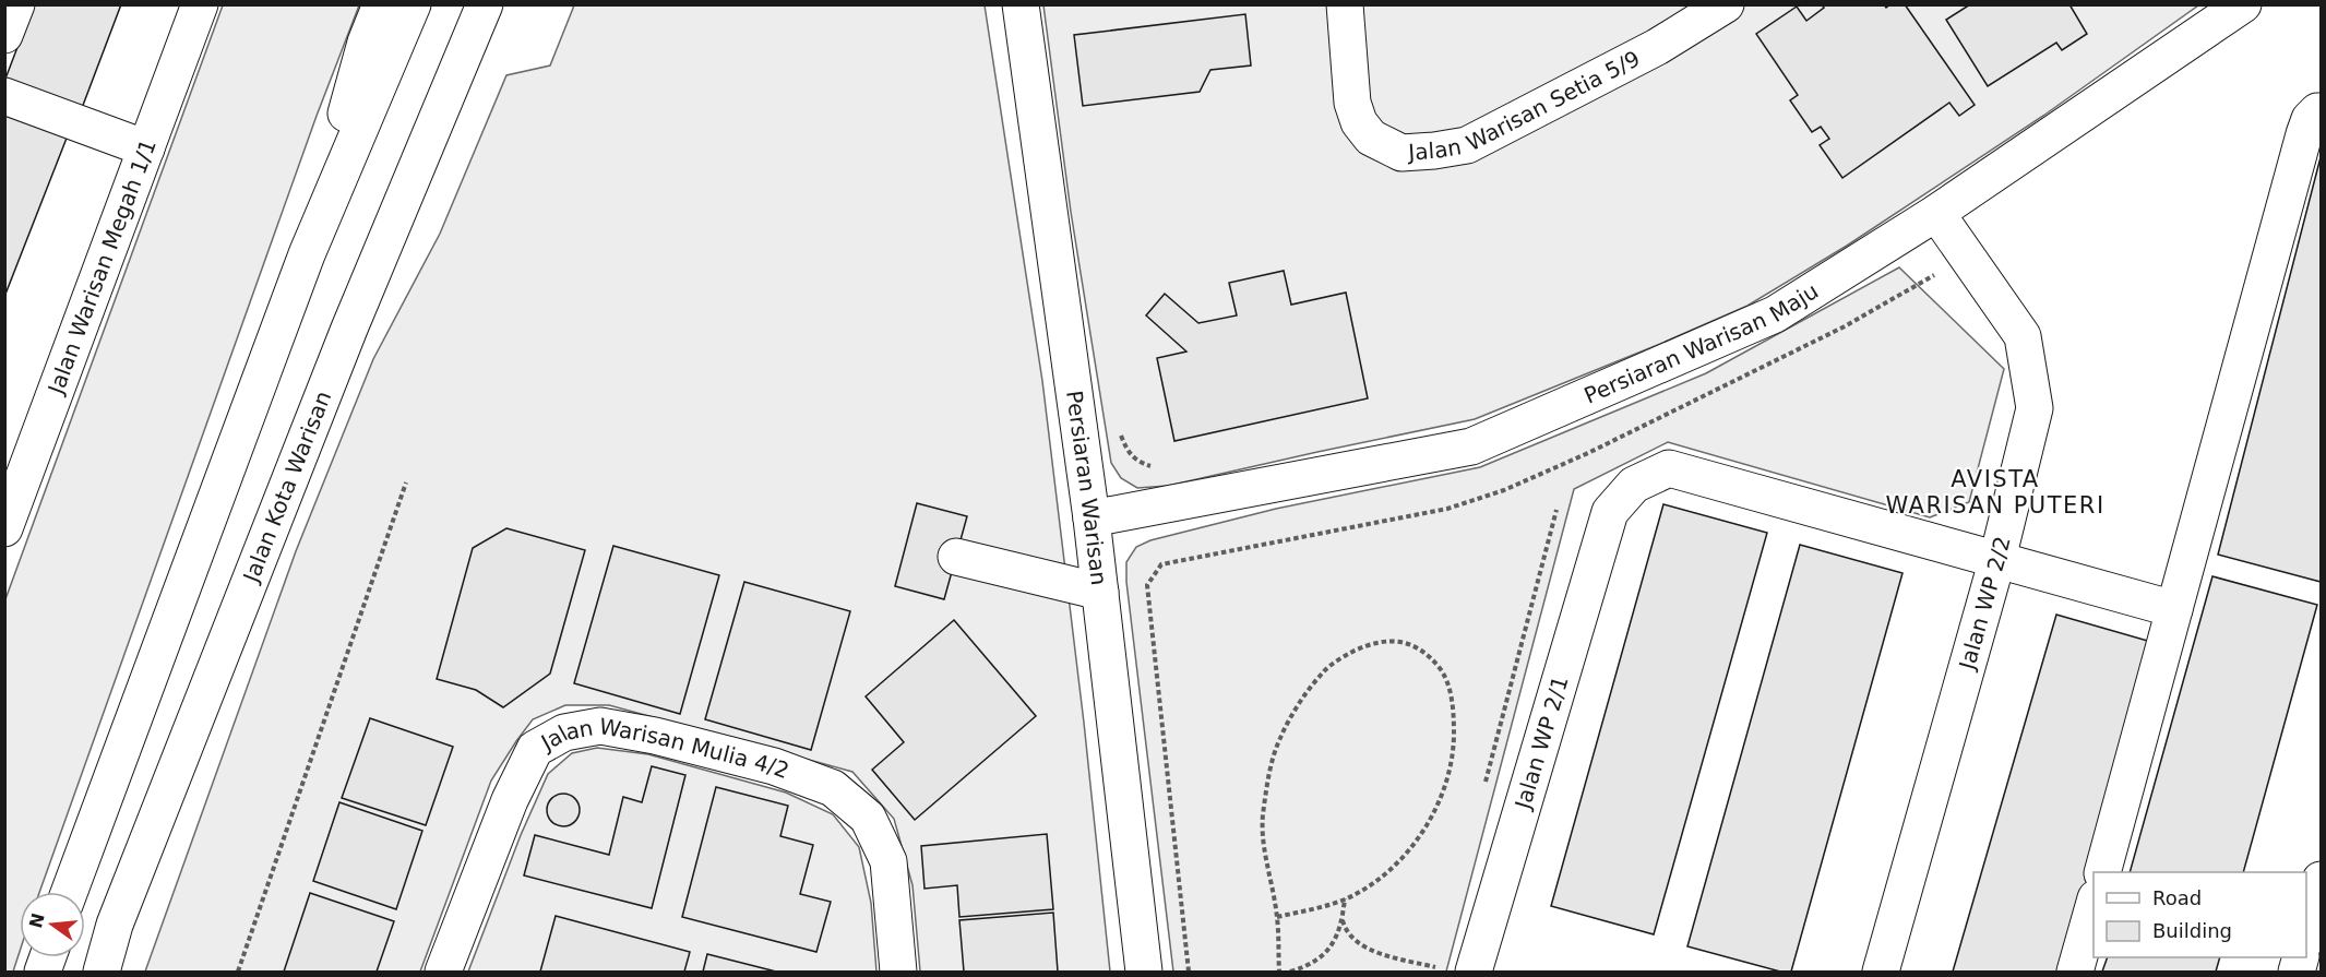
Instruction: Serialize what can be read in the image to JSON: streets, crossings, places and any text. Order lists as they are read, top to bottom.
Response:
{
  "streets": {
    "street": [
      "Jalan Warisan Setia 5/9",
      "Jalan Warisan Megah 1/1",
      "Persiaran Warisan Maju",
      "Jalan Kota Warisan",
      "Persiaran Warisan",
      "Jalan WP 2/2",
      "Jalan WP 2/1",
      "Jalan Warisan Mulia 4/2"
    ]
  },
  "crossings": [
    ["Persiaran Warisan Maju", "Persiaran Warisan"],
    ["Persiaran Warisan Maju", "Jalan WP 2/2"],
    ["Jalan WP 2/2", "Jalan WP 2/1"]
  ],
  "districts": ["AVISTA WARISAN PUTERI"],
  "legend": ["Road", "Building"],
  "north": "left"
}
